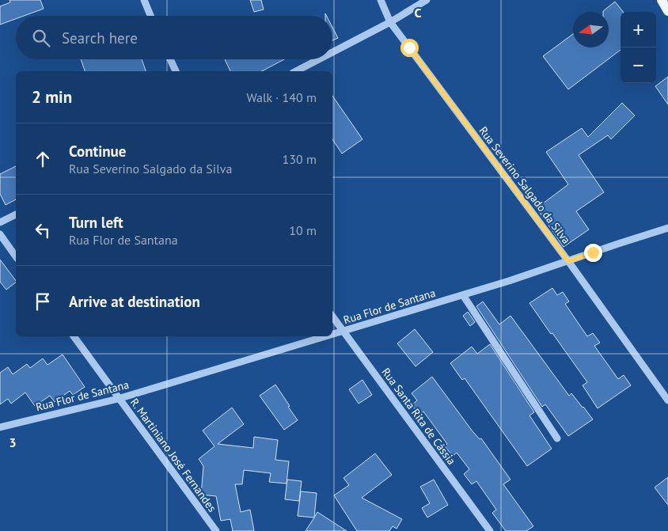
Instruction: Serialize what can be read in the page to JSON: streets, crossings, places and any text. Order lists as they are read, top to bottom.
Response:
{
  "streets": {
    "street": [
      "Rua Severino Salgado da Silva",
      "Rua Flor de Santana",
      "Rua Santa Rita de Cássia",
      "R. Martiniano José Fernandes"
    ]
  },
  "crossings": [
    ["Rua Severino Salgado da Silva", "Rua Flor de Santana"],
    ["Rua Flor de Santana", "Rua Santa Rita de Cássia"],
    ["Rua Flor de Santana", "R. Martiniano José Fernandes"]
  ],
  "north": "left",
  "page": {
    "map_buttons": ["+", "−"],
    "search": "Search here",
    "heading": ["2 min", "Walk · 140 m"],
    "list": [
      ["Continue", "Rua Severino Salgado da Silva", "130 m"],
      ["Turn left", "Rua Flor de Santana", "10 m"],
      "Arrive at destination"
    ]
  },
  "grid": {
    "columns": ["C"],
    "rows": ["3"]
  }
}
